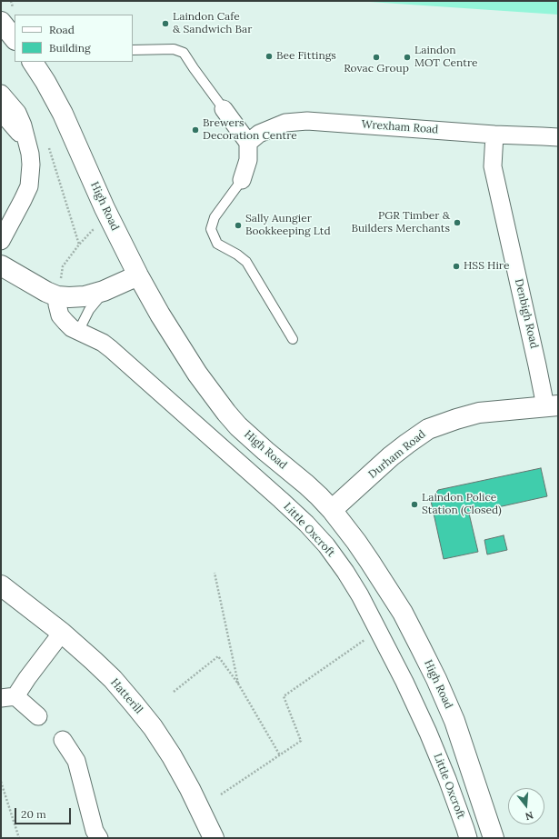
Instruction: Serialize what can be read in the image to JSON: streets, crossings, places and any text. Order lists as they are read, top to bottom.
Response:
{
  "streets": {
    "street": [
      "Wrexham Road",
      "High Road",
      "Denbigh Road",
      "Durham Road",
      "Little Oxcroft",
      "Hatterill"
    ]
  },
  "crossings": [
    ["Wrexham Road", "Denbigh Road"],
    ["High Road", "Durham Road"],
    ["Denbigh Road", "Durham Road"]
  ],
  "places": [
    "Laindon Cafe & Sandwich Bar",
    "Bee Fittings",
    "Rovac Group",
    "Laindon MOT Centre",
    "Brewers Decoration Centre",
    "PGR Timber & Builders Merchants",
    "Sally Aungier Bookkeeping Ltd",
    "HSS Hire",
    "Laindon Police Station (Closed)"
  ],
  "legend": ["Road", "Building"],
  "scale_bar": "20 m",
  "north": "bottom"
}
